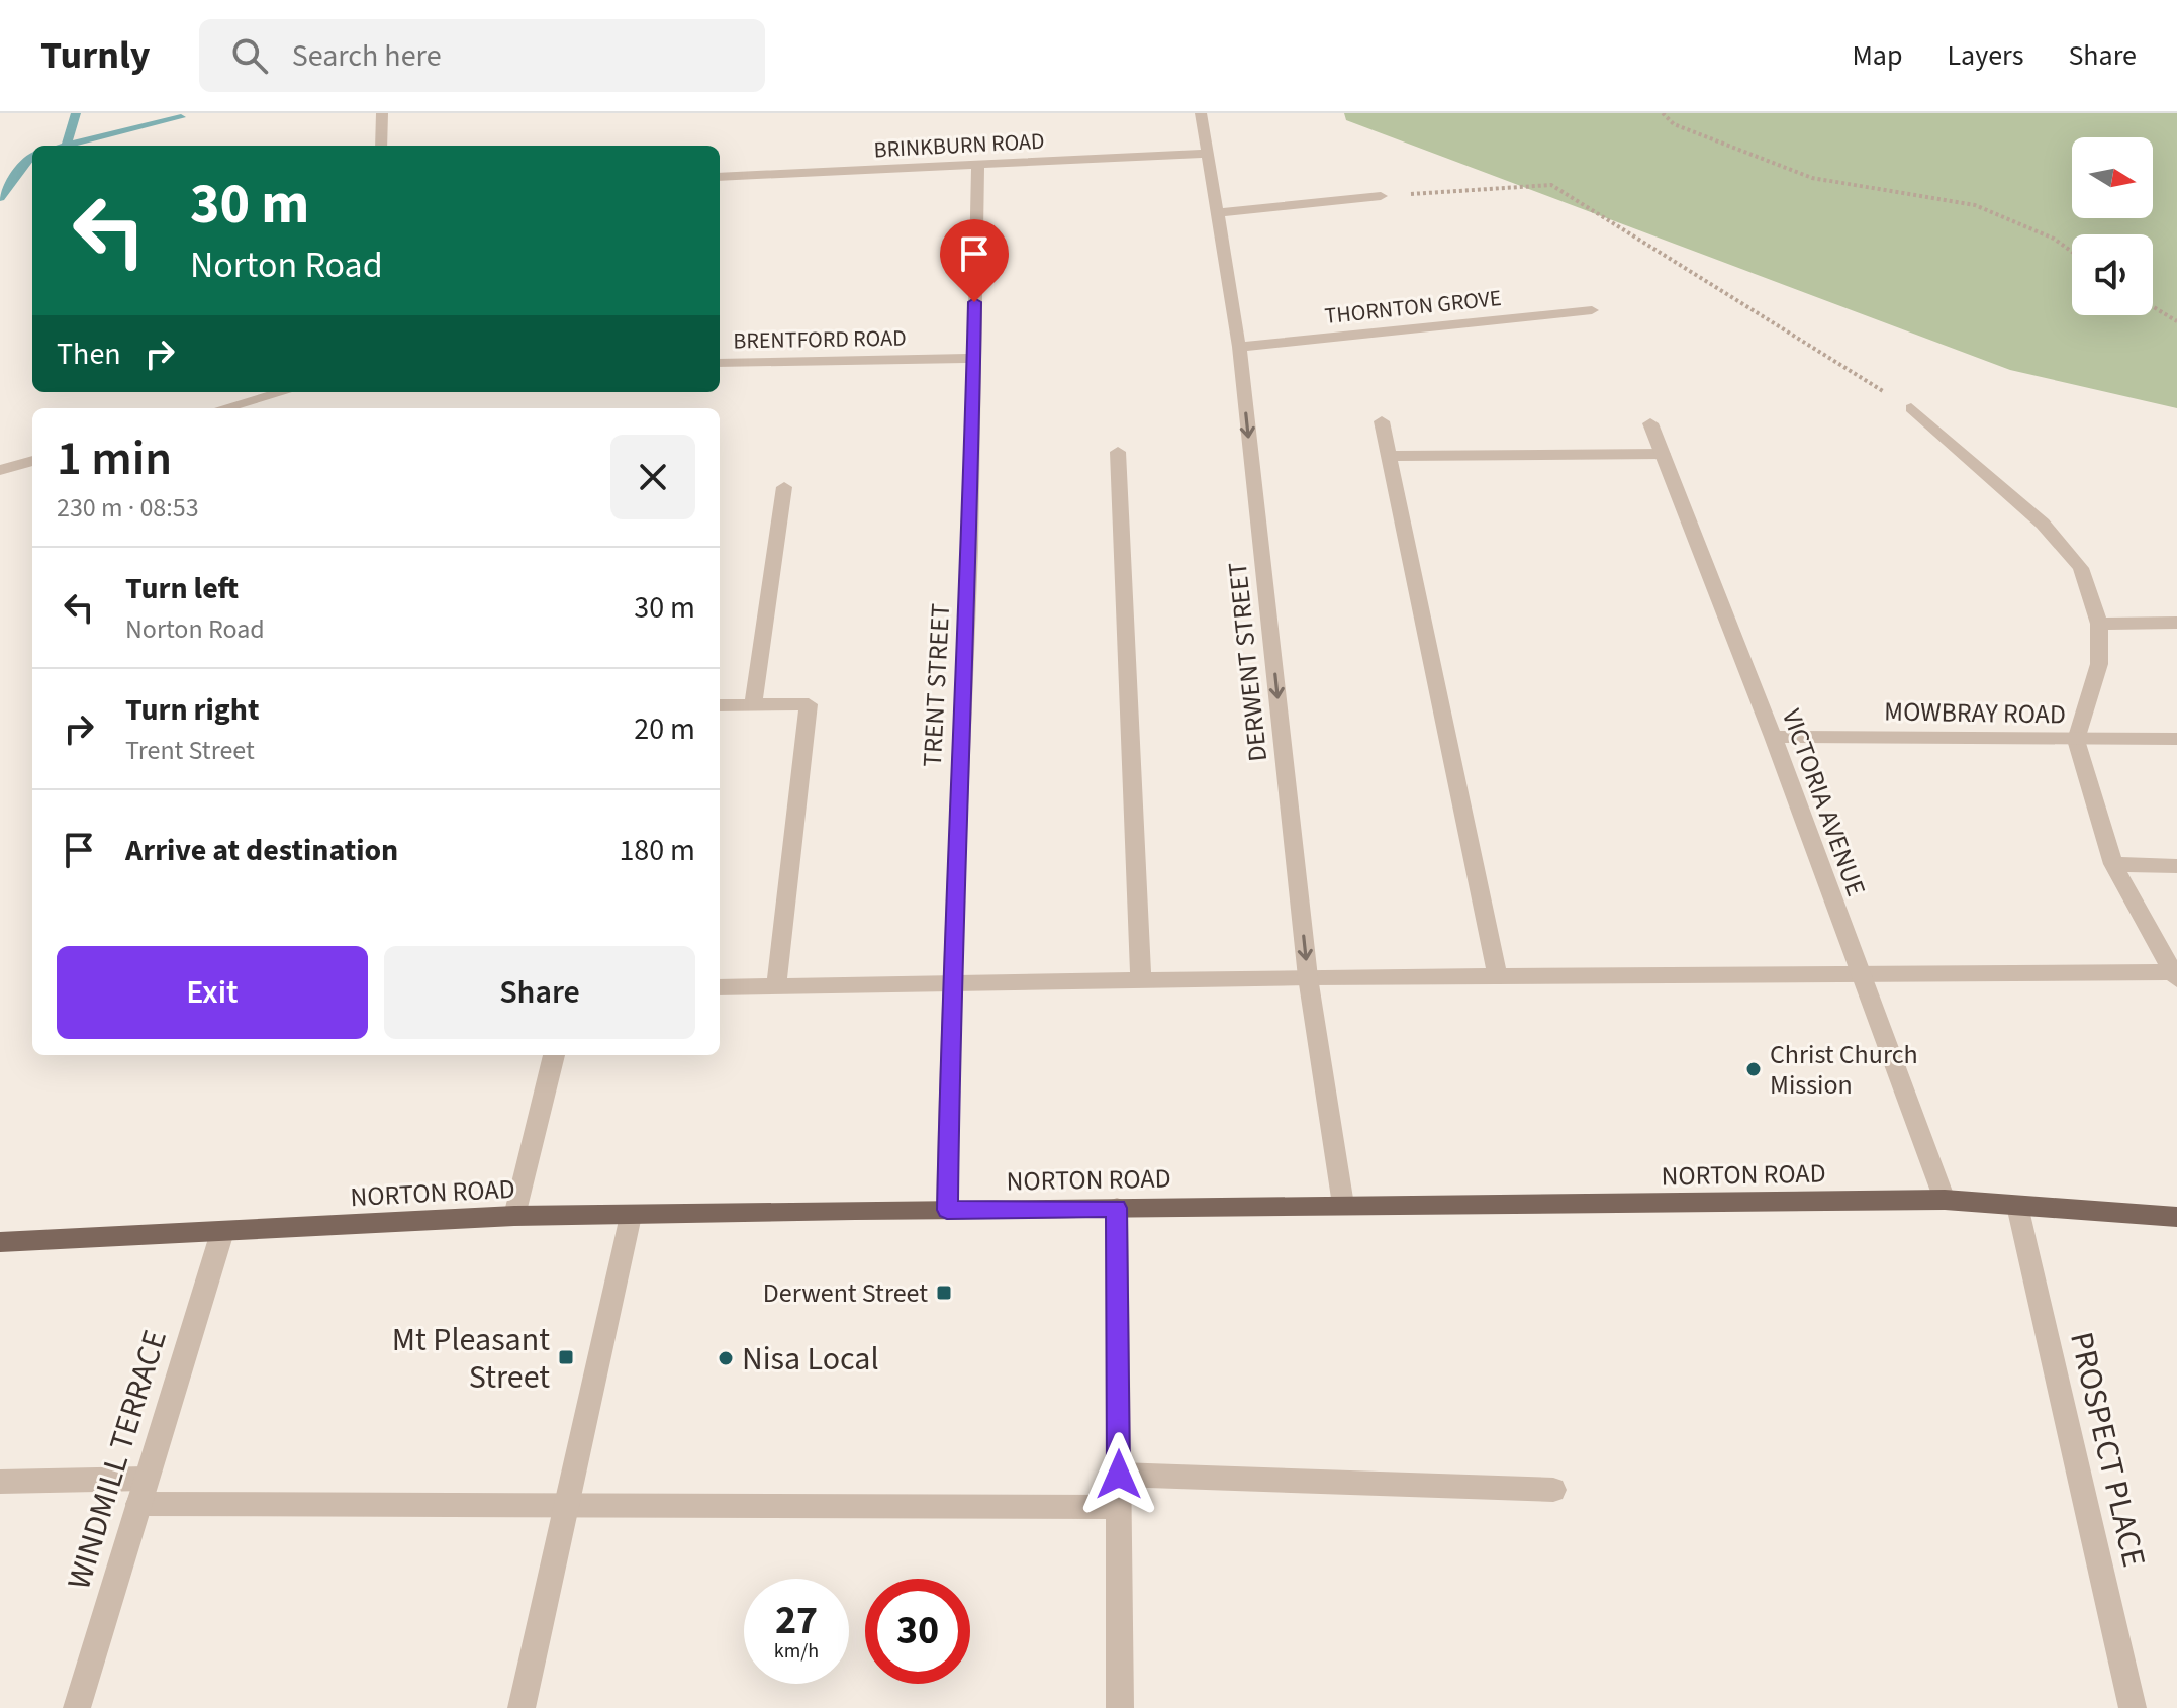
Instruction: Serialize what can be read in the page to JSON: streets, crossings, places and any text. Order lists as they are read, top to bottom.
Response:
{
  "streets": {
    "main road": ["NORTON ROAD"],
    "street": [
      "BRINKBURN ROAD",
      "THORNTON GROVE",
      "BRENTFORD ROAD",
      "DERWENT STREET",
      "TRENT STREET",
      "MOWBRAY ROAD",
      "VICTORIA AVENUE",
      "PROSPECT PLACE",
      "WINDMILL TERRACE"
    ]
  },
  "crossings": [
    ["BRINKBURN ROAD", "DERWENT STREET"],
    ["BRINKBURN ROAD", "TRENT STREET"],
    ["THORNTON GROVE", "DERWENT STREET"],
    ["BRENTFORD ROAD", "TRENT STREET"],
    ["DERWENT STREET", "NORTON ROAD"],
    ["TRENT STREET", "NORTON ROAD"],
    ["MOWBRAY ROAD", "VICTORIA AVENUE"],
    ["VICTORIA AVENUE", "NORTON ROAD"],
    ["NORTON ROAD", "PROSPECT PLACE"],
    ["NORTON ROAD", "WINDMILL TERRACE"]
  ],
  "places": {
    "other": ["Christ Church Mission", "Nisa Local"],
    "transit": ["Derwent Street", "Mt Pleasant Street"]
  },
  "north": "right",
  "page": {
    "header": "Turnly",
    "search": "Search here",
    "nav": ["Map", "Layers", "Share"],
    "turn": ["30 m", "Norton Road"],
    "then": "Then",
    "heading": ["1 min", "230 m · 08:53"],
    "list": [
      {
        "name": "Turn left",
        "note": "Norton Road",
        "value": "30 m"
      },
      {
        "name": "Turn right",
        "note": "Trent Street",
        "value": "20 m"
      },
      {
        "name": "Arrive at destination",
        "value": "180 m"
      }
    ],
    "buttons": ["Exit", "Share"],
    "speed": "27 km/h",
    "limit": "30"
  }
}
